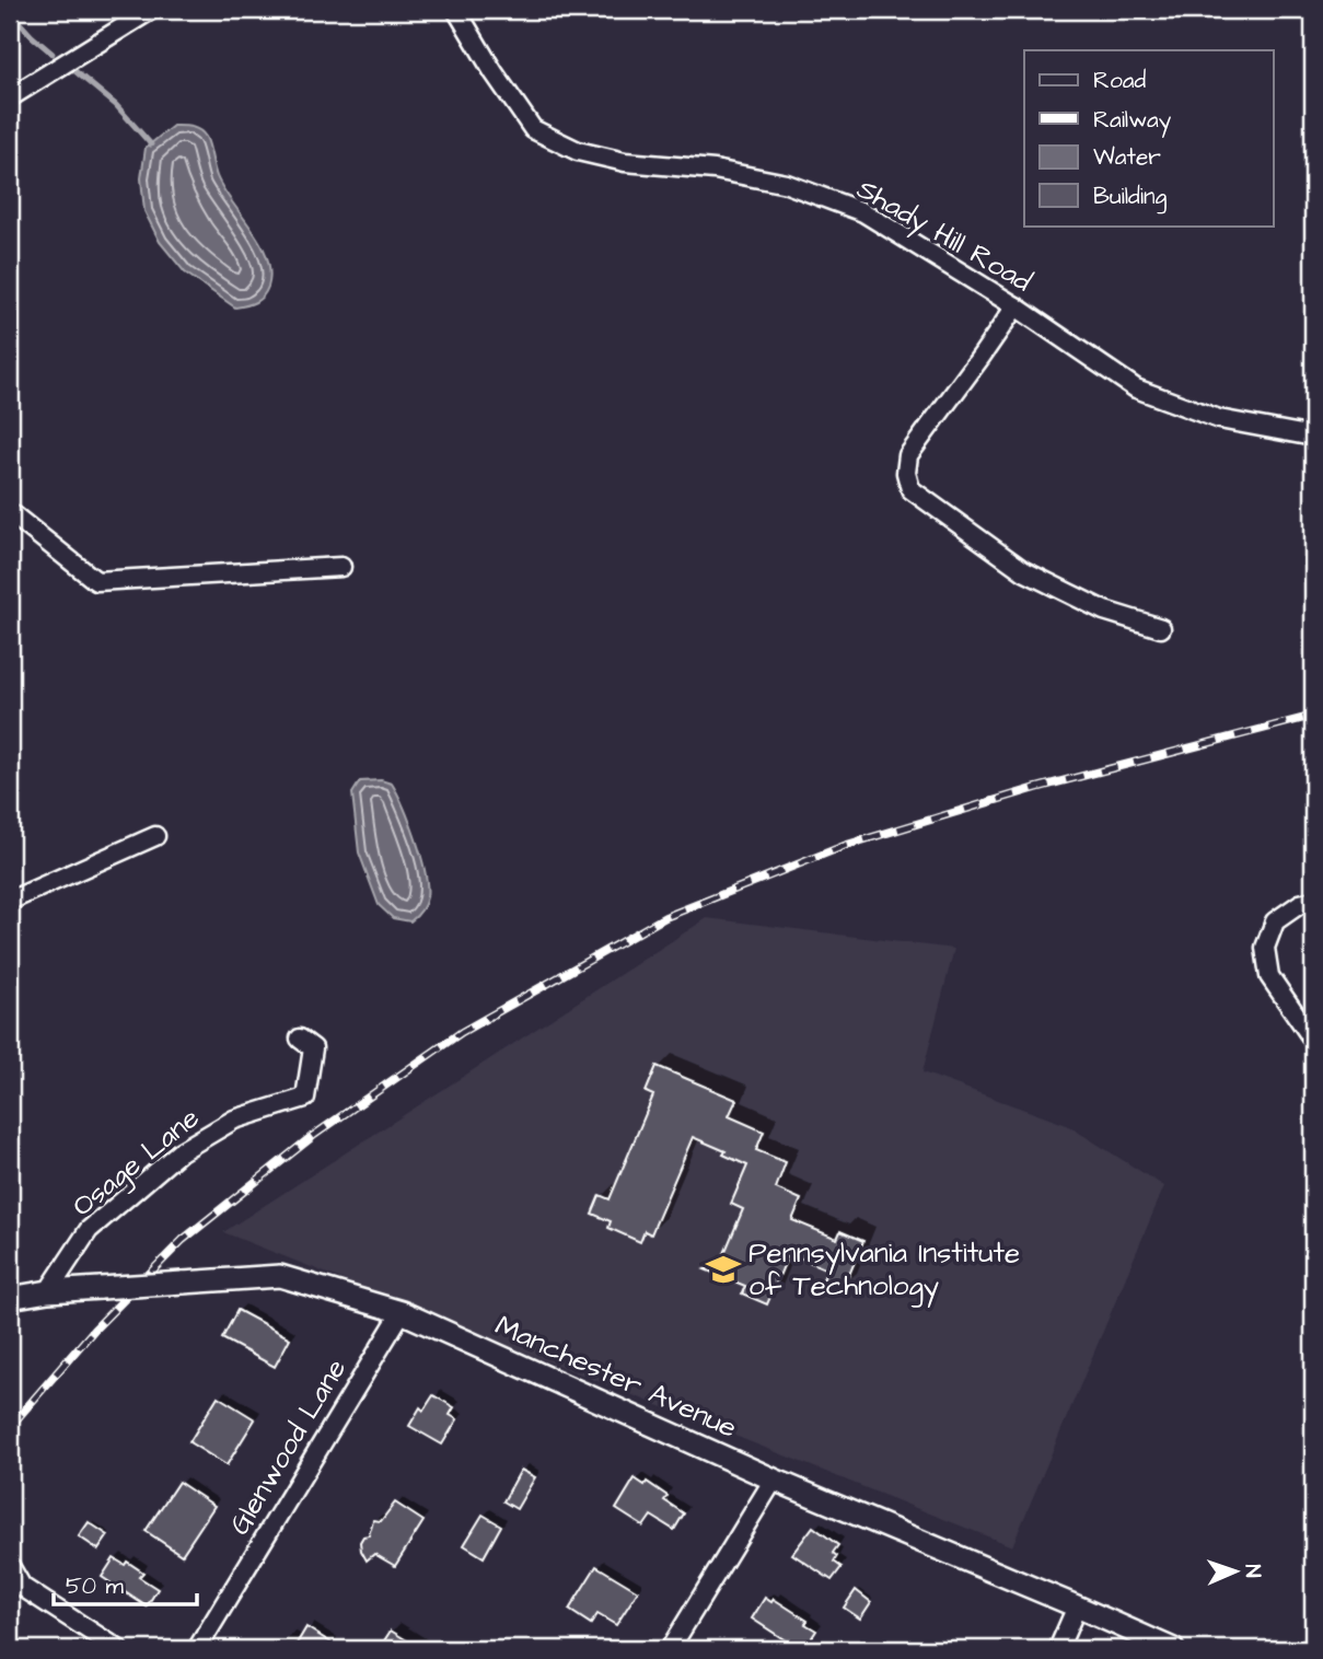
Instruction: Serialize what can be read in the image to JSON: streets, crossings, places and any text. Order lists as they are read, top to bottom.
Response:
{
  "streets": {
    "street": [
      "Shady Hill Road",
      "Osage Lane",
      "Manchester Avenue",
      "Glenwood Lane"
    ]
  },
  "crossings": [
    ["Osage Lane", "Manchester Avenue"],
    ["Manchester Avenue", "Glenwood Lane"]
  ],
  "places": {
    "school or university": ["Pennsylvania Institute of Technology"]
  },
  "legend": [
    "Road",
    "Railway",
    "Water",
    "Building"
  ],
  "scale_bar": "50 m",
  "north": "right"
}
